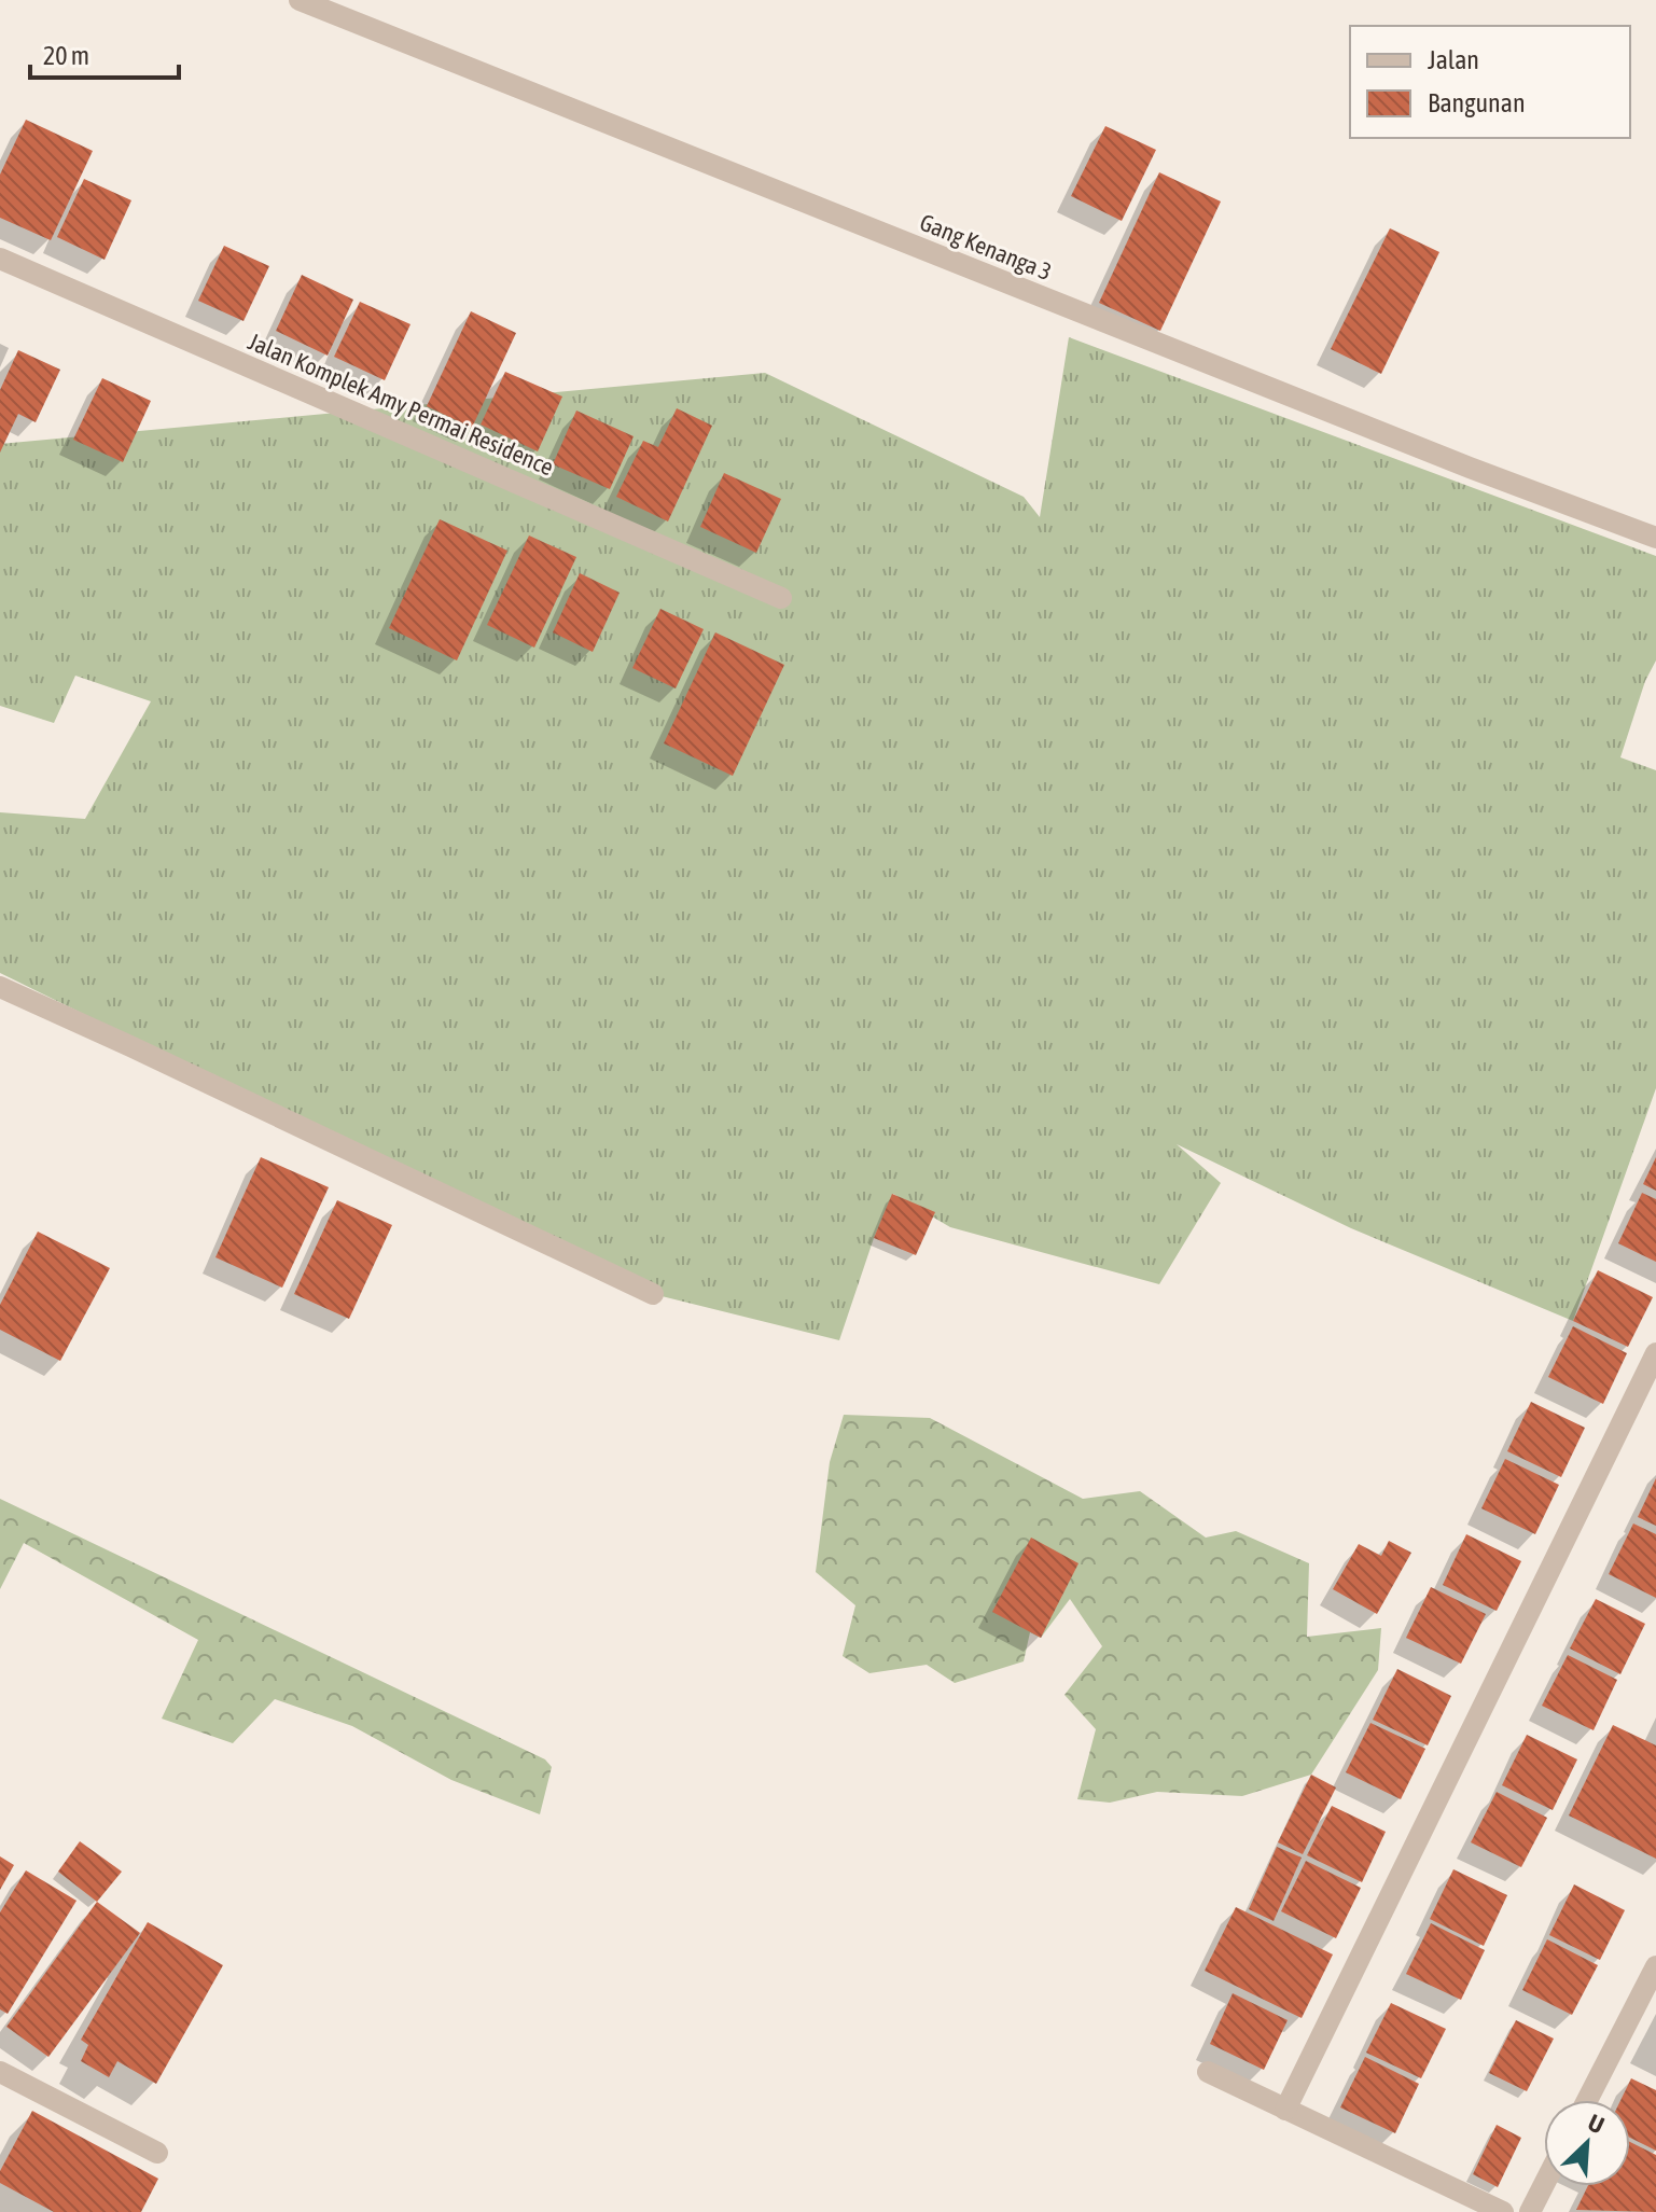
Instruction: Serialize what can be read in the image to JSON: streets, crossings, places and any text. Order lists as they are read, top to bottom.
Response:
{
  "streets": {
    "street": ["Gang Kenanga 3", "Jalan Komplek Amy Permai Residence"]
  },
  "legend": ["Jalan", "Bangunan"],
  "scale_bar": "20 m",
  "north": "top right"
}
